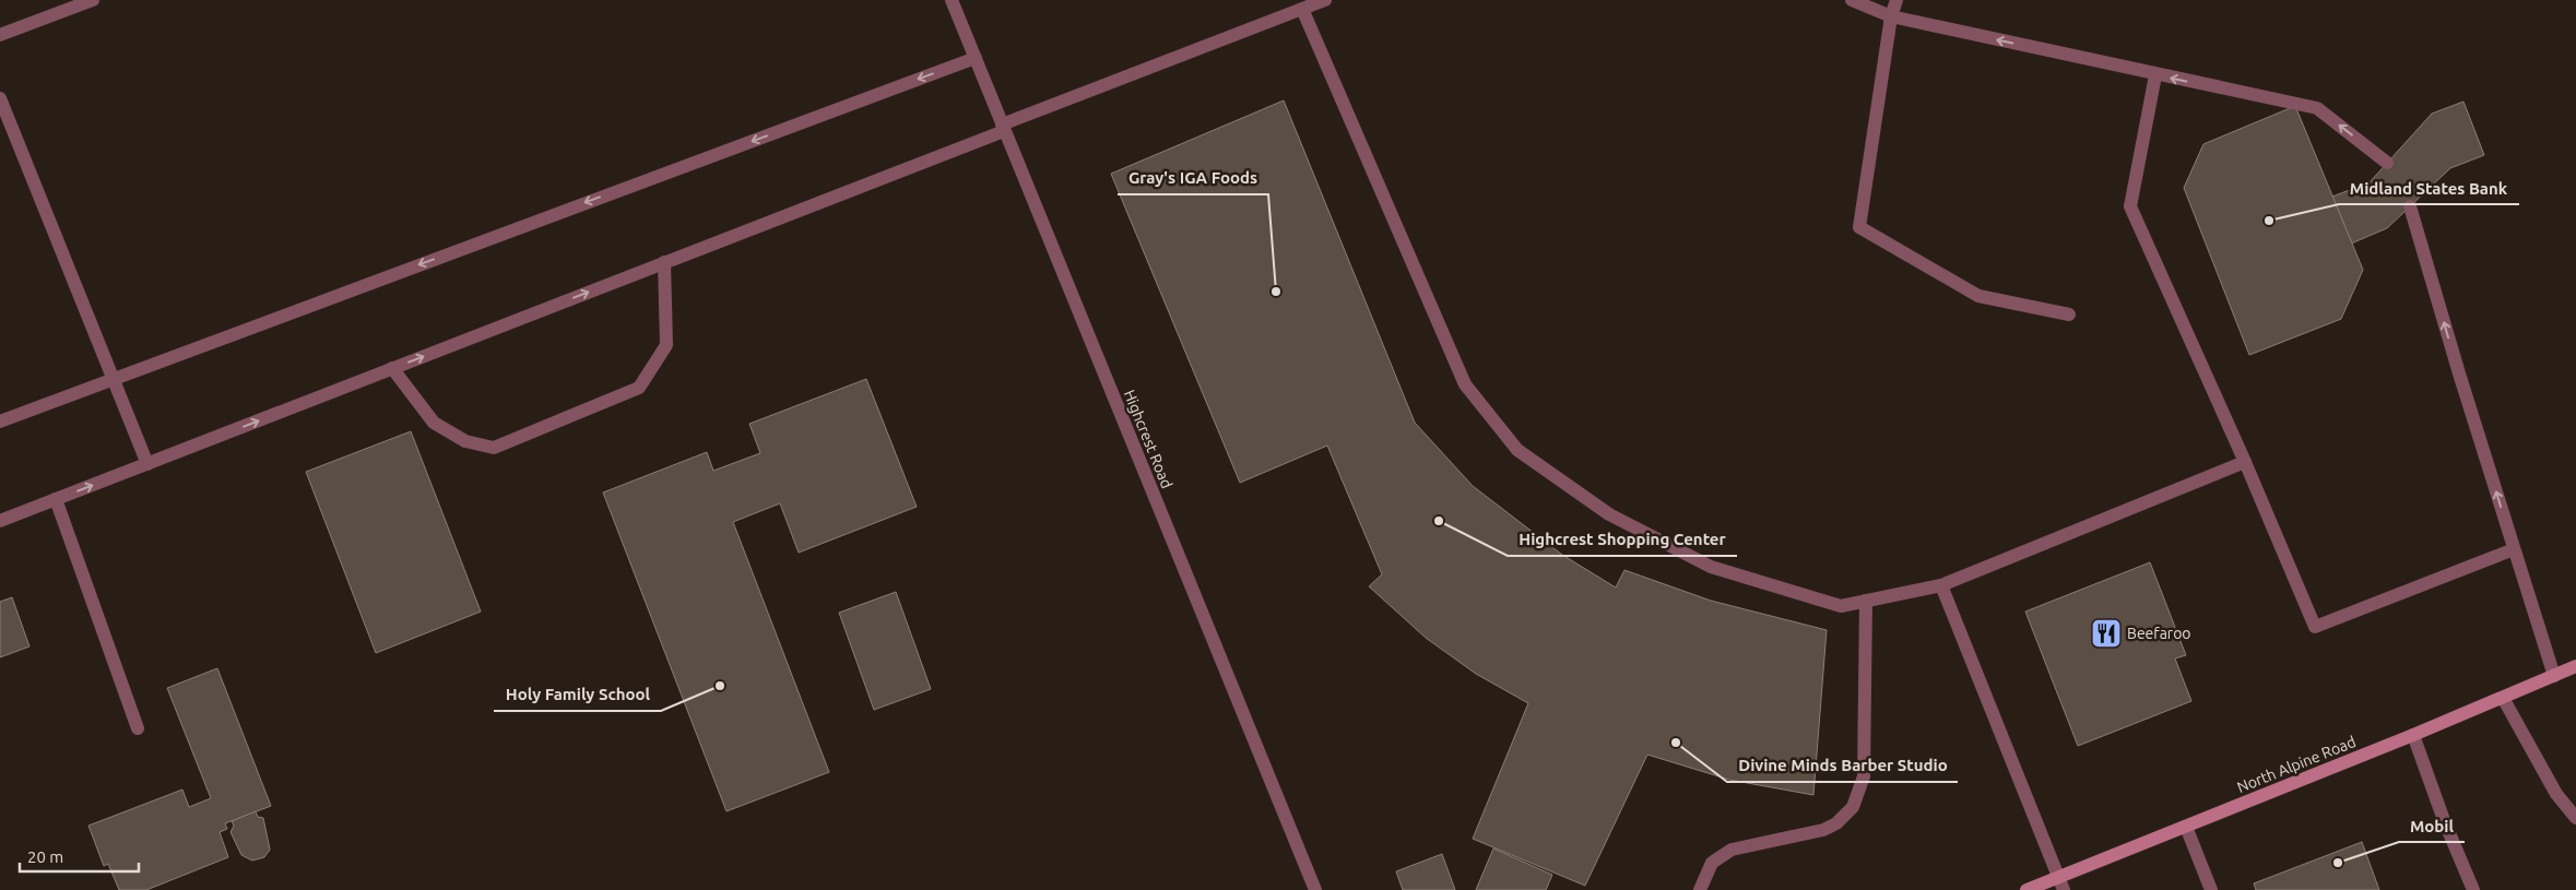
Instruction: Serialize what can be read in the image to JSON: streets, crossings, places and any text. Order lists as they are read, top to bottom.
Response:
{
  "streets": {
    "main road": ["North Alpine Road"],
    "street": ["Highcrest Road"]
  },
  "places": {
    "other": [
      "Midland States Bank",
      "Gray's IGA Foods",
      "Highcrest Shopping Center",
      "Holy Family School",
      "Divine Minds Barber Studio",
      "Mobil"
    ],
    "restaurant": ["Beefaroo"]
  },
  "scale_bar": "20 m"
}
